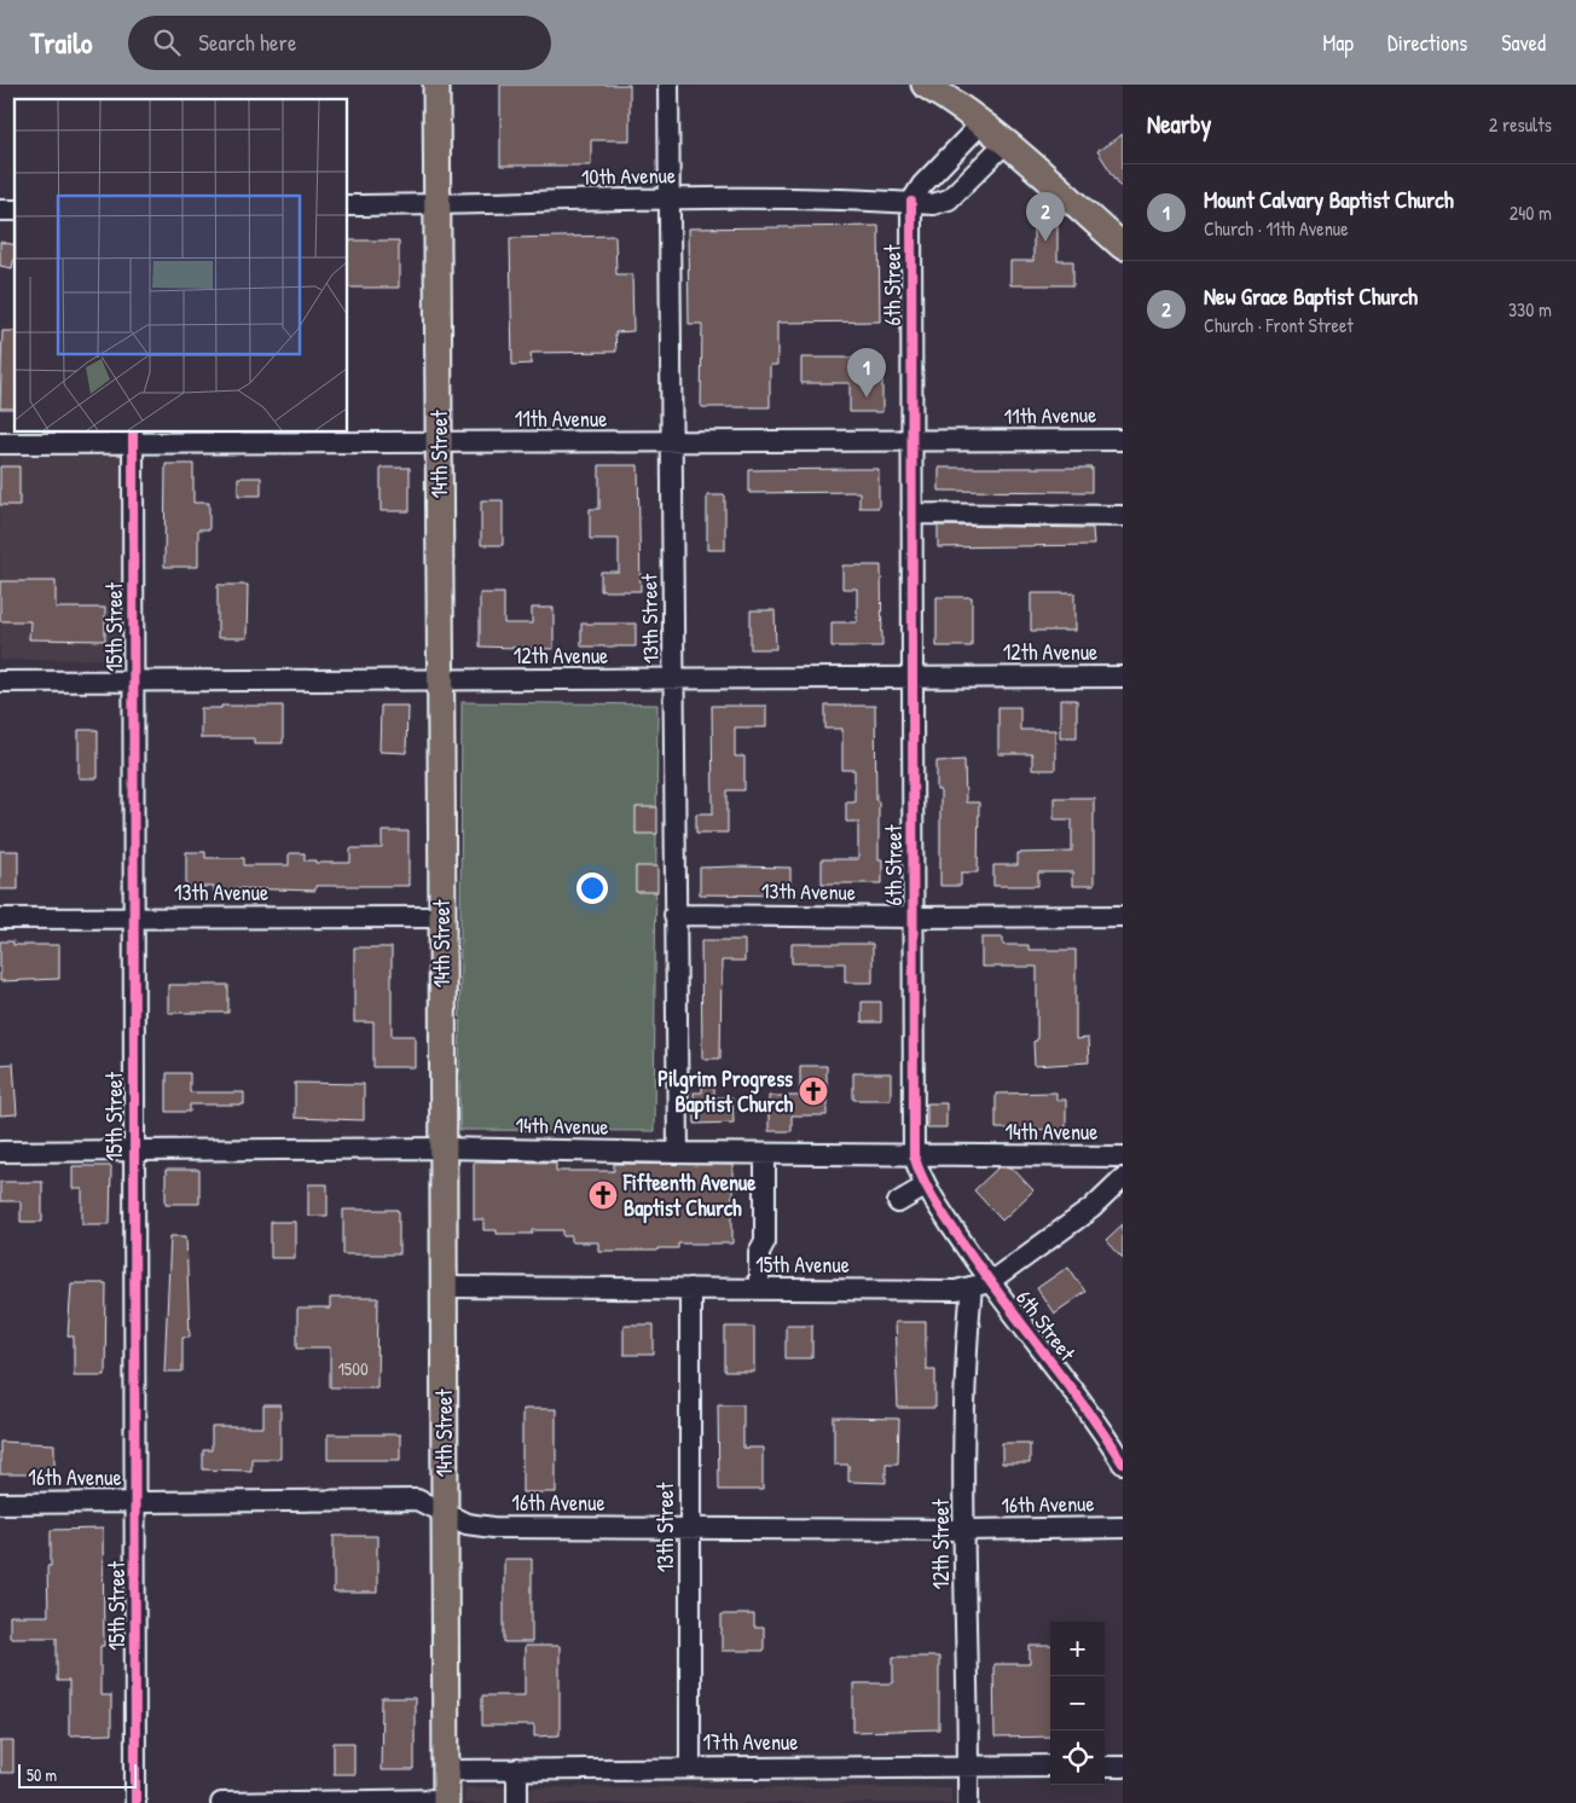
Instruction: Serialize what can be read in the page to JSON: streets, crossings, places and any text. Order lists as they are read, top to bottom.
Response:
{
  "streets": {
    "main road": ["14th Street"],
    "street": [
      "10th Avenue",
      "6th Street",
      "11th Avenue",
      "13th Street",
      "15th Street",
      "12th Avenue",
      "13th Avenue",
      "14th Avenue",
      "15th Avenue",
      "16th Avenue",
      "12th Street",
      "17th Avenue"
    ]
  },
  "crossings": [
    ["10th Avenue", "6th Street"],
    ["10th Avenue", "14th Street"],
    ["10th Avenue", "13th Street"],
    ["6th Street", "11th Avenue"],
    ["6th Street", "12th Avenue"],
    ["6th Street", "13th Avenue"],
    ["6th Street", "14th Avenue"],
    ["6th Street", "15th Avenue"],
    ["6th Street", "12th Street"],
    ["11th Avenue", "14th Street"],
    ["11th Avenue", "13th Street"],
    ["11th Avenue", "15th Street"],
    ["14th Street", "12th Avenue"],
    ["14th Street", "13th Avenue"],
    ["14th Street", "14th Avenue"],
    ["14th Street", "15th Avenue"],
    ["14th Street", "16th Avenue"],
    ["14th Street", "17th Avenue"],
    ["13th Street", "12th Avenue"],
    ["13th Street", "13th Avenue"],
    ["13th Street", "14th Avenue"],
    ["13th Street", "15th Avenue"],
    ["13th Street", "16th Avenue"],
    ["13th Street", "17th Avenue"],
    ["15th Street", "12th Avenue"],
    ["15th Street", "13th Avenue"],
    ["15th Street", "14th Avenue"],
    ["15th Street", "16th Avenue"],
    ["15th Avenue", "12th Street"],
    ["16th Avenue", "12th Street"],
    ["12th Street", "17th Avenue"]
  ],
  "places": {
    "church": ["Pilgrim Progress Baptist Church", "Fifteenth Avenue Baptist Church"]
  },
  "house_numbers": ["1500"],
  "scale_bar": "50 m",
  "page": {
    "header": "Trailo",
    "search": "Search here",
    "nav": ["Map", "Directions", "Saved"],
    "heading": ["Nearby", "2 results"],
    "list": [
      {
        "mark": "1",
        "name": "Mount Calvary Baptist Church",
        "note": "Church · 11th Avenue",
        "value": "240 m"
      },
      {
        "mark": "2",
        "name": "New Grace Baptist Church",
        "note": "Church · Front Street",
        "value": "330 m"
      }
    ],
    "pins": ["2", "1"],
    "map_buttons": ["+", "−"],
    "scale": "50 m"
  }
}
